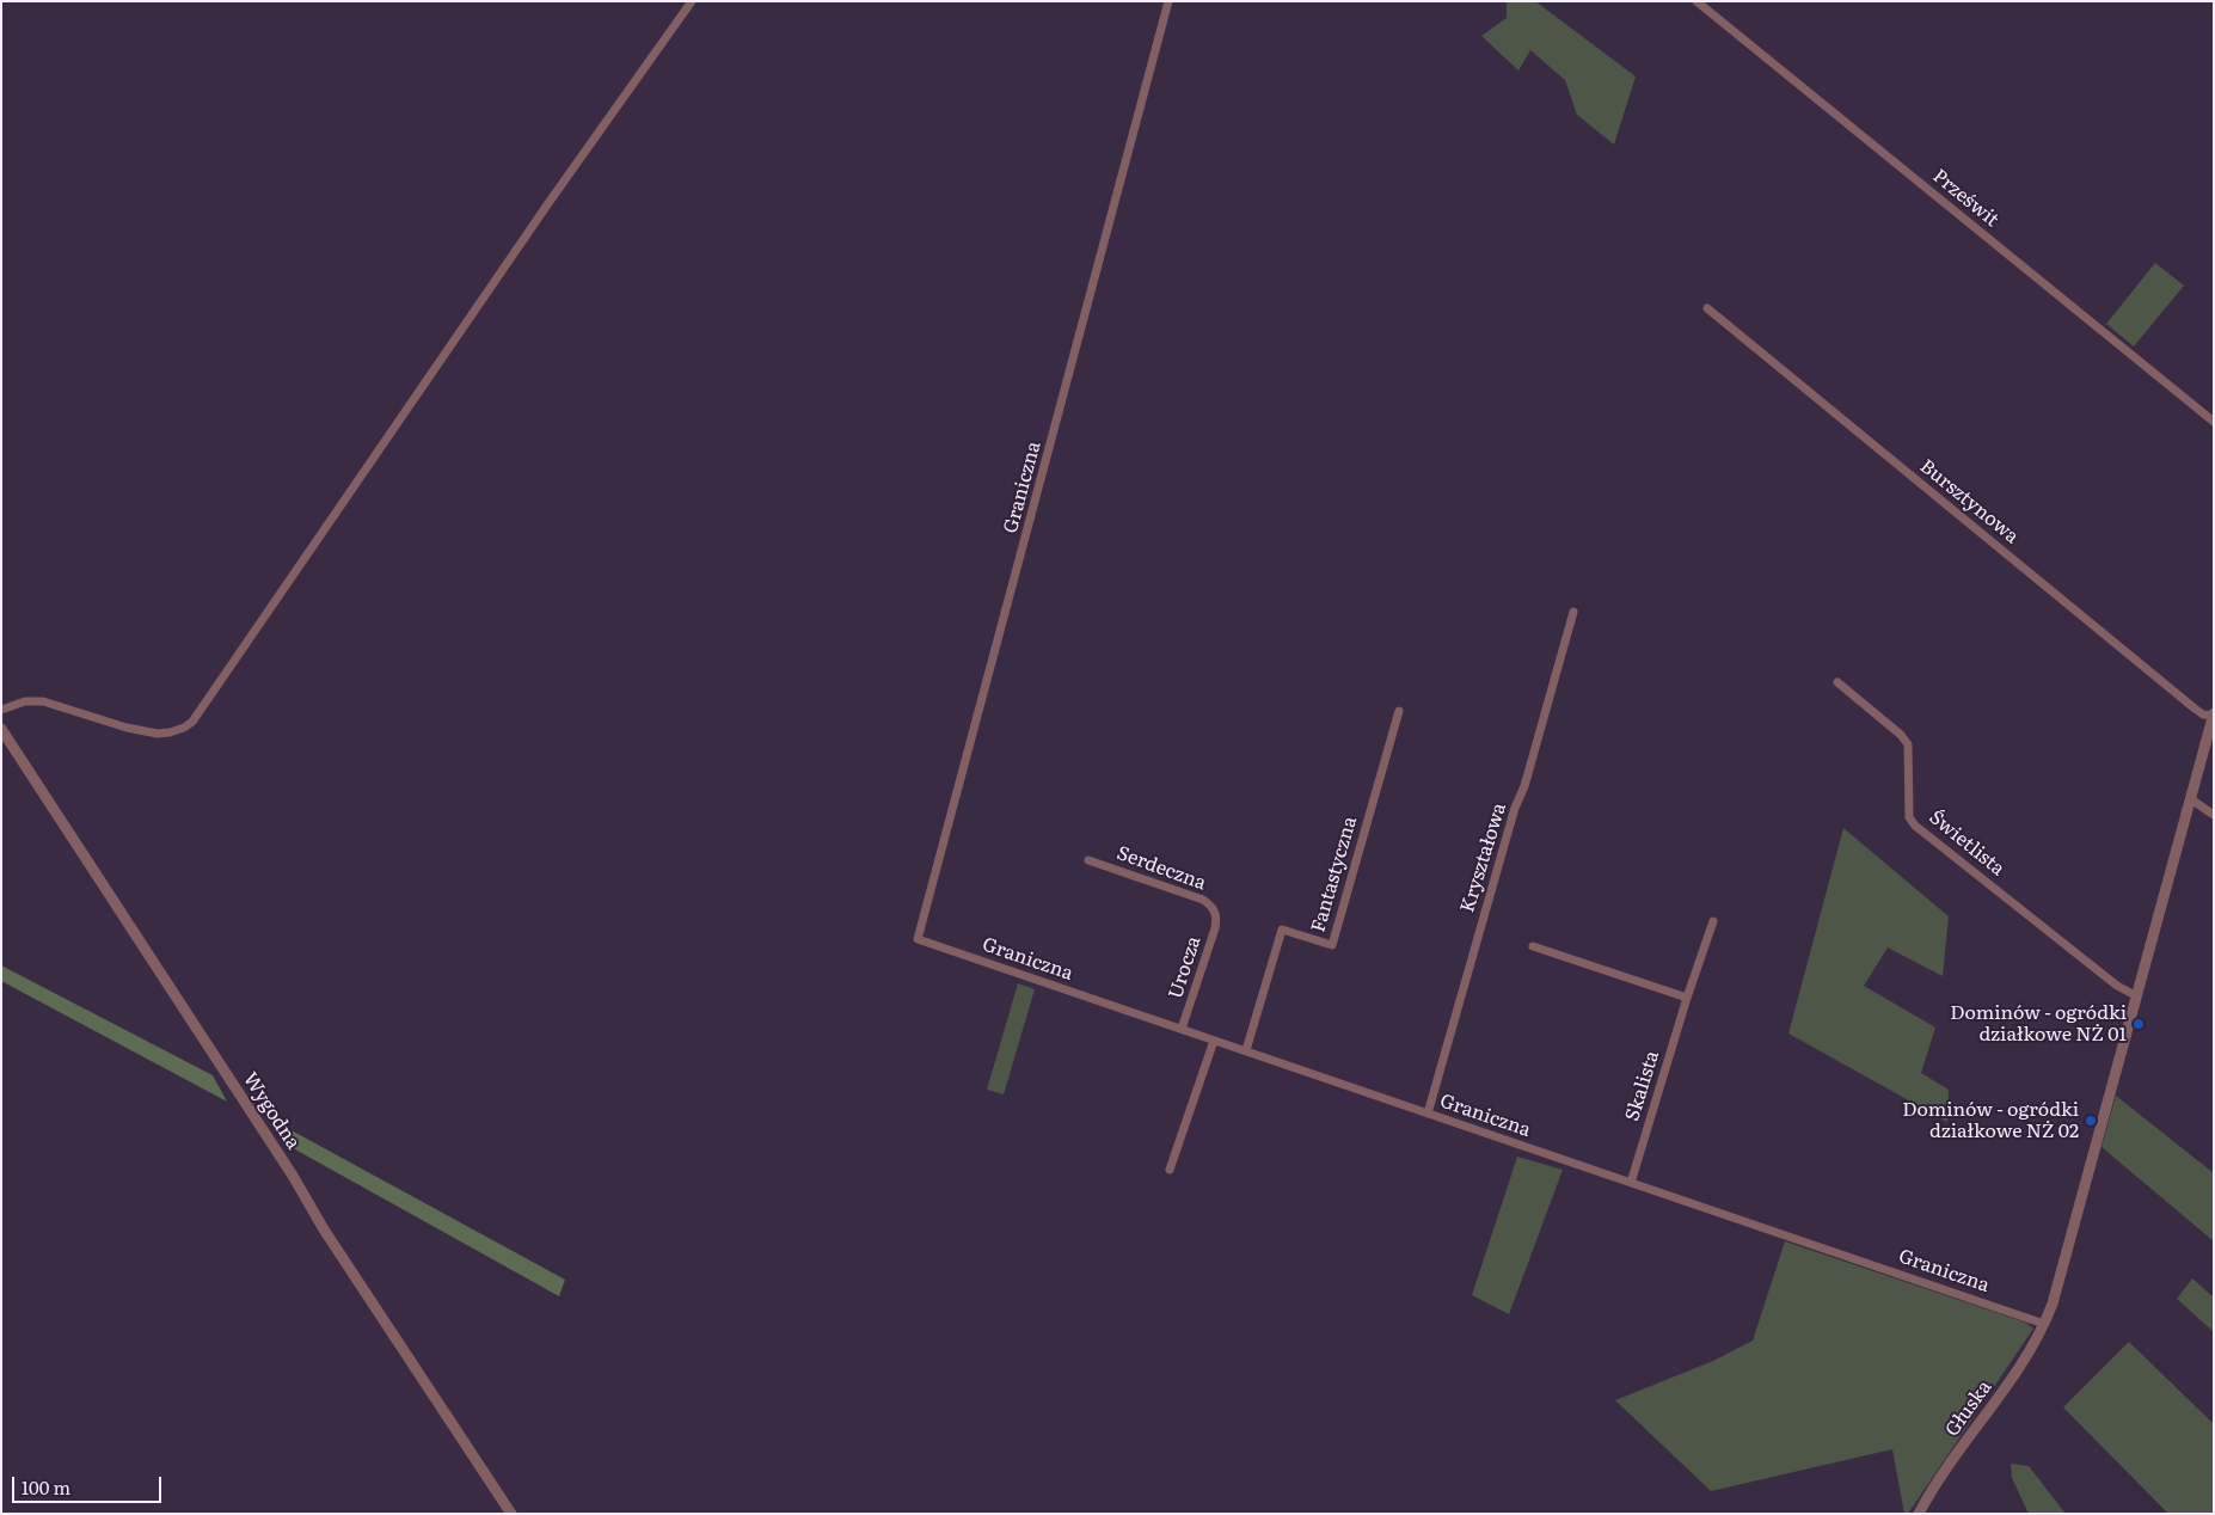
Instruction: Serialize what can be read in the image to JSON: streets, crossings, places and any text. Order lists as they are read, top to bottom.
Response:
{
  "streets": {
    "street": [
      "Prześwit",
      "Graniczna",
      "Bursztynowa",
      "Świetlista",
      "Kryształowa",
      "Serdeczna",
      "Fantastyczna",
      "Urocza",
      "Skalista",
      "Wygodna",
      "Głuska"
    ]
  },
  "crossings": [
    ["Graniczna", "Kryształowa"],
    ["Graniczna", "Fantastyczna"],
    ["Graniczna", "Urocza"],
    ["Graniczna", "Skalista"],
    ["Graniczna", "Głuska"],
    ["Bursztynowa", "Głuska"],
    ["Świetlista", "Głuska"],
    ["Serdeczna", "Urocza"]
  ],
  "places": ["Dominów - ogródki działkowe NŻ 01", "Dominów - ogródki działkowe NŻ 02"],
  "scale_bar": "100 m"
}
